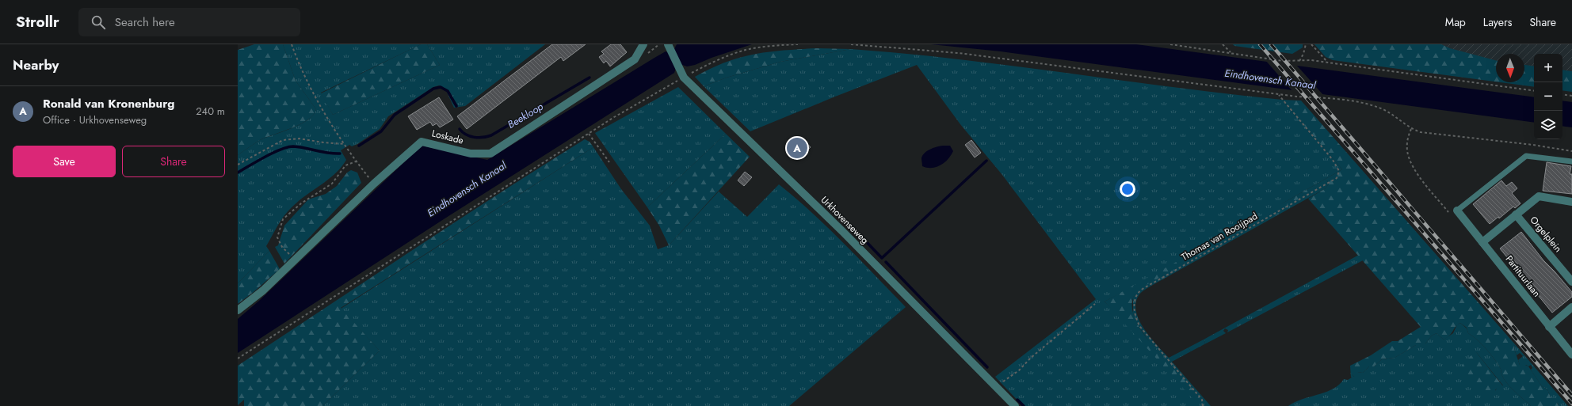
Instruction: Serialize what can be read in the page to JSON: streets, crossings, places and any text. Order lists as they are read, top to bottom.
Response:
{
  "streets": {
    "street": [
      "Loskade",
      "Urkhovenseweg",
      "Orgelplein",
      "Partituurlaan"
    ],
    "path": ["Thomas van Rooijpad"]
  },
  "crossings": [
    ["Orgelplein", "Partituurlaan"]
  ],
  "water": ["Eindhovensch Kanaal", "Beekloop"],
  "north": "bottom",
  "page": {
    "header": "Strollr",
    "search": "Search here",
    "nav": ["Map", "Layers", "Share"],
    "heading": "Nearby",
    "map_buttons": ["+", "−"],
    "list": [
      {
        "mark": "A",
        "name": "Ronald van Kronenburg",
        "note": "Office · Urkhovenseweg",
        "value": "240 m"
      }
    ],
    "buttons": ["Save", "Share"],
    "pins": "A"
  }
}
